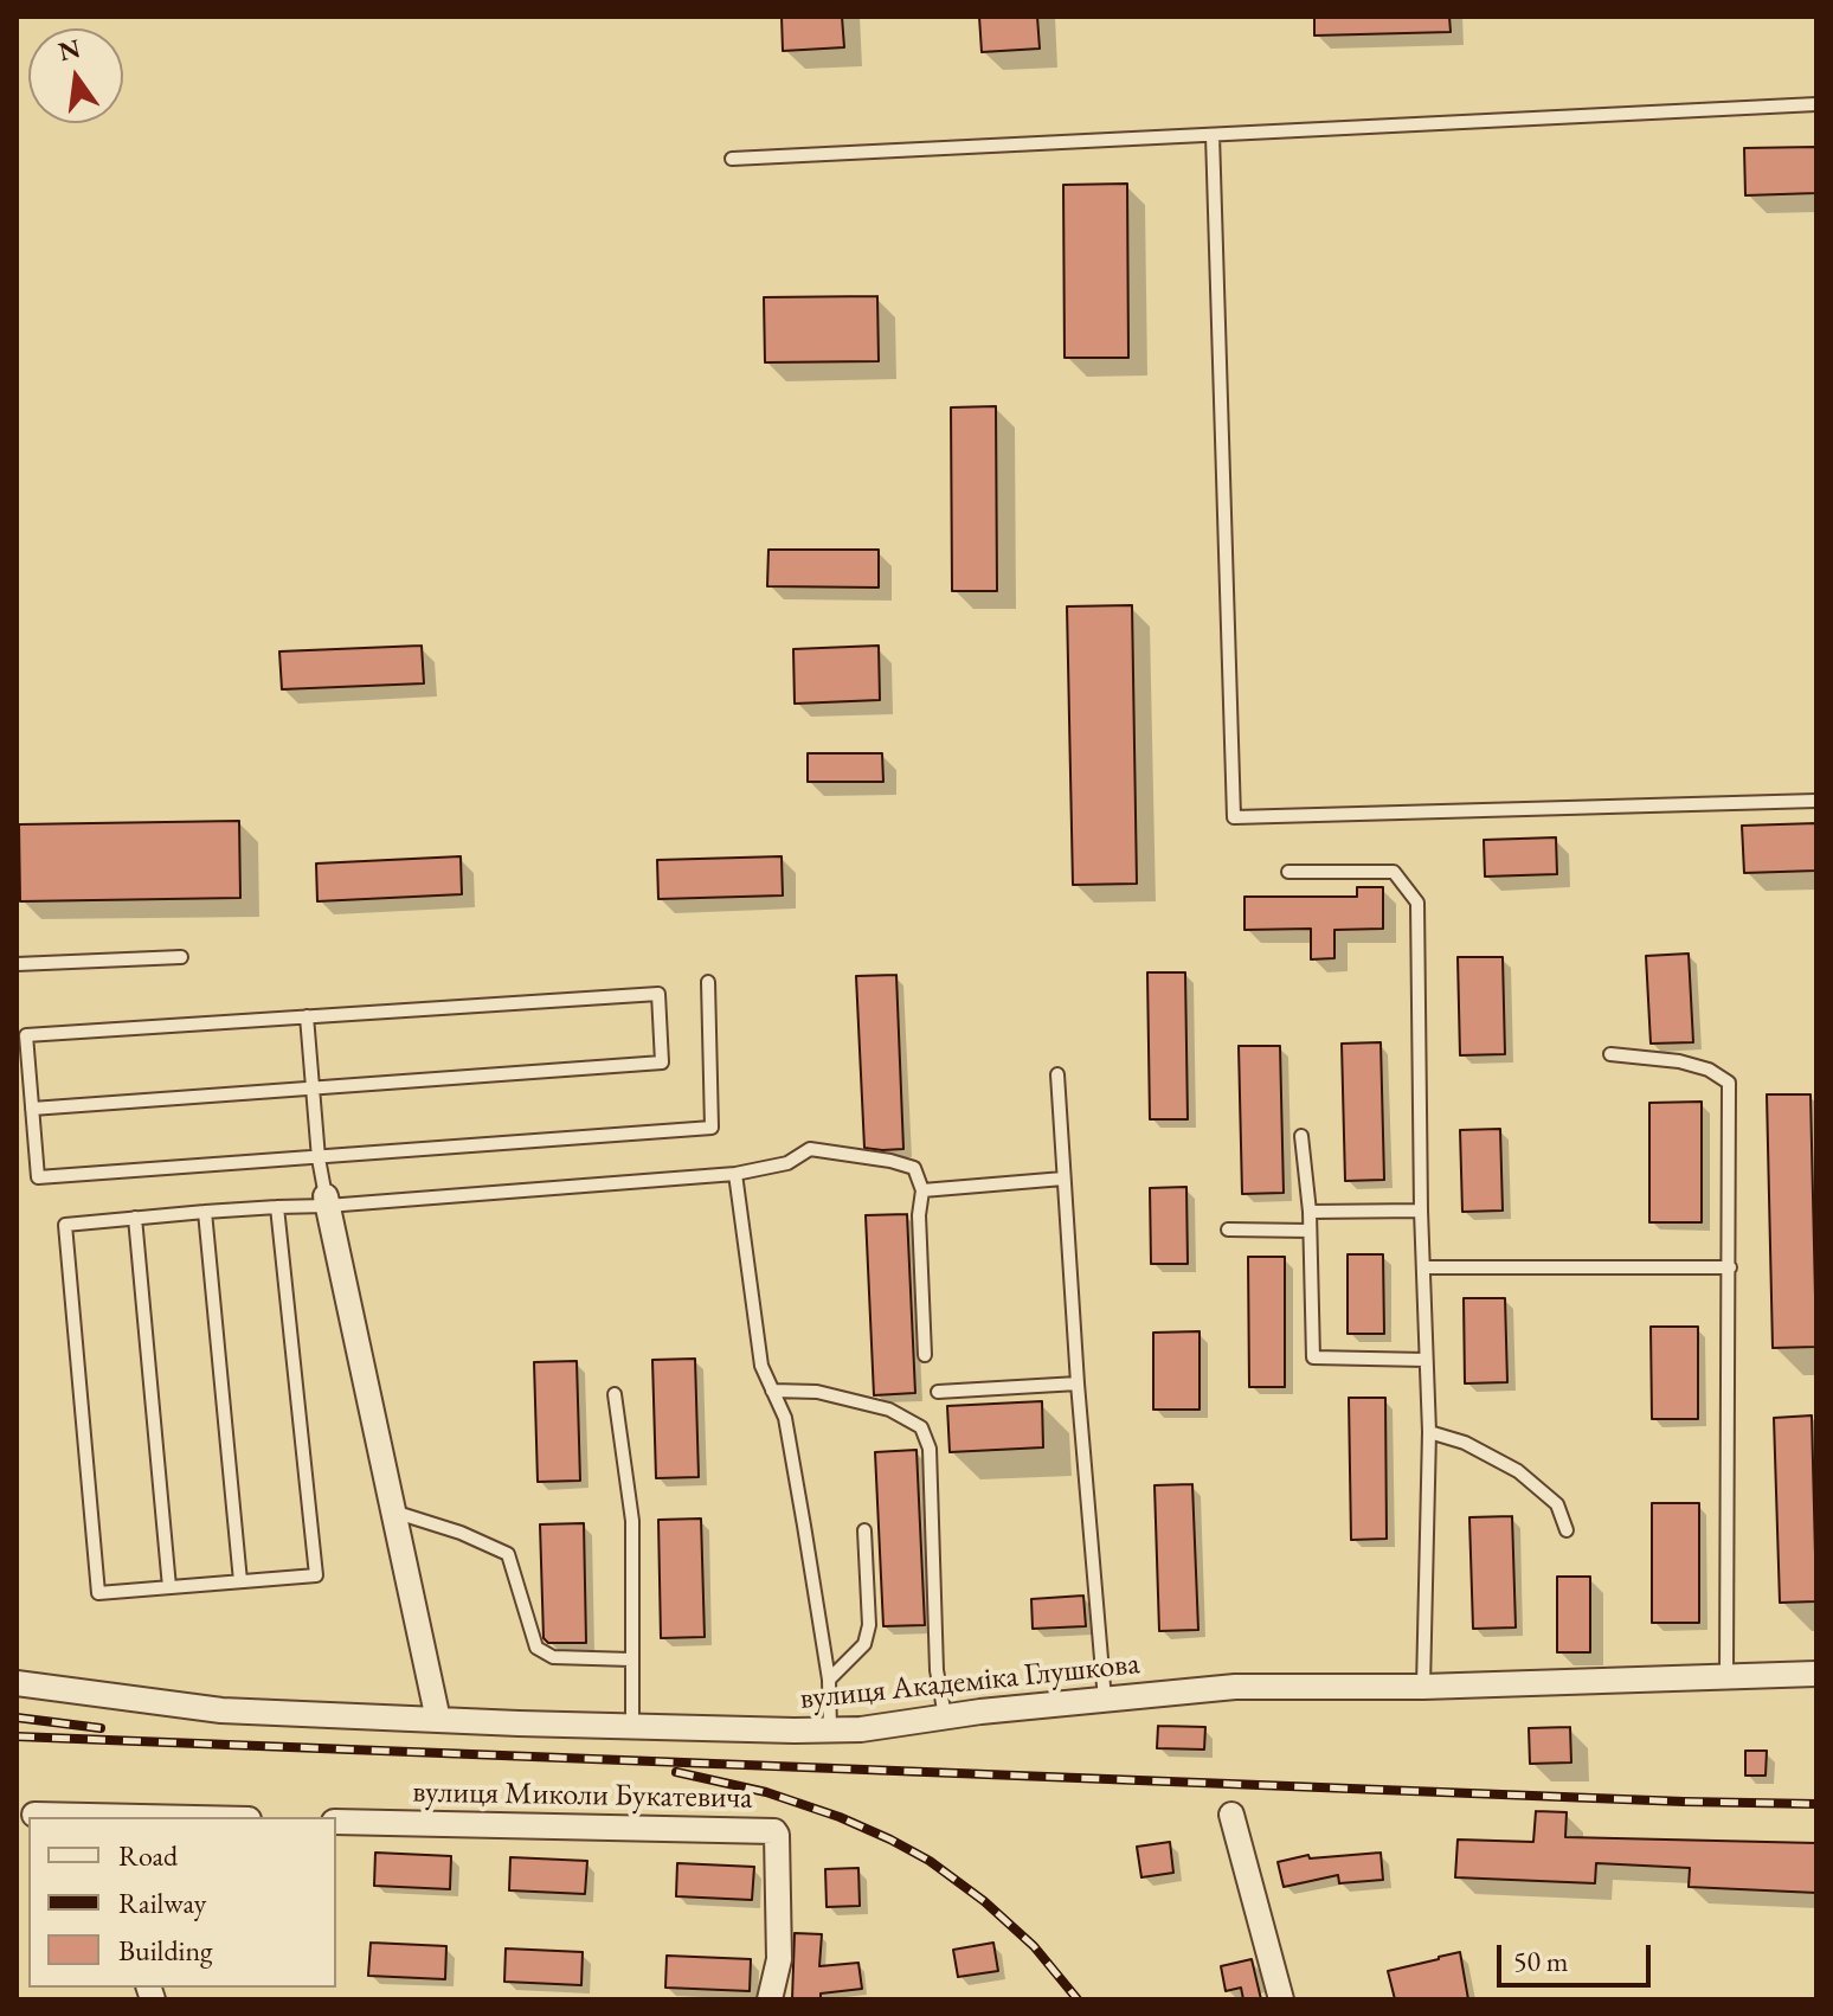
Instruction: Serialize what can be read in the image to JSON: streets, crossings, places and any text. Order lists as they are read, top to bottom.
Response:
{
  "streets": {
    "street": ["вулиця Академіка Глушкова", "вулиця Миколи Букатевича"]
  },
  "legend": ["Road", "Railway", "Building"],
  "scale_bar": "50 m",
  "north": "top"
}
